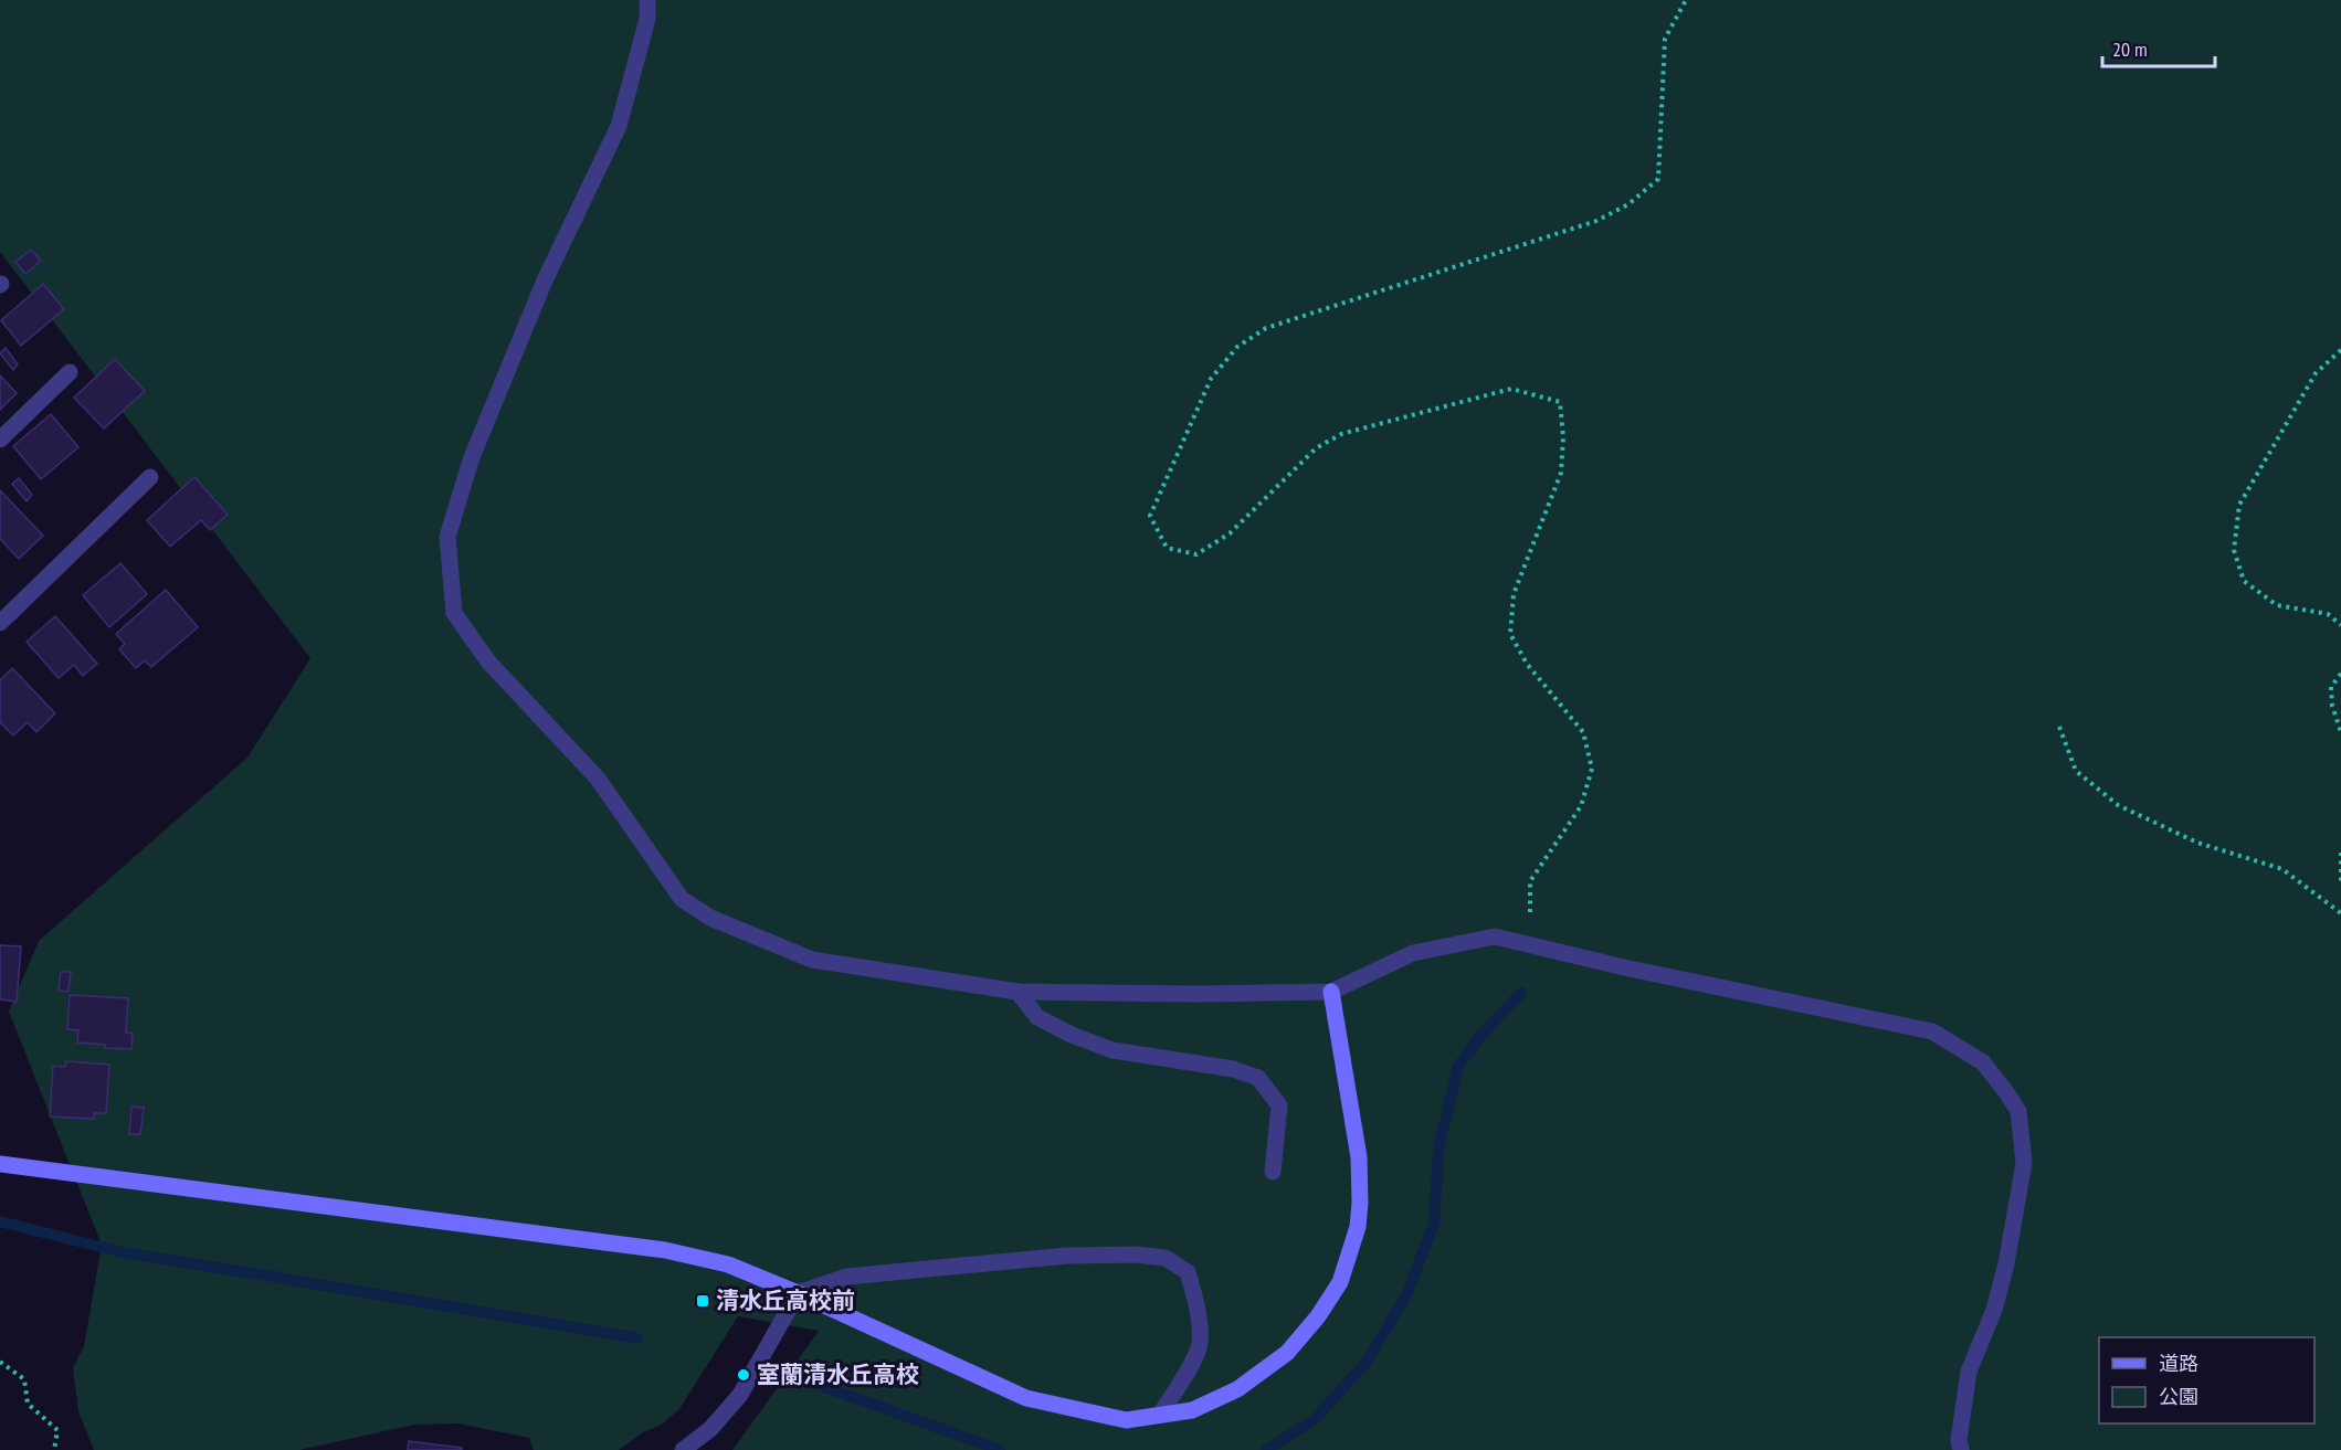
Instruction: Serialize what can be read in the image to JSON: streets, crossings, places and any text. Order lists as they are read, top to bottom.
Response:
{
  "places": {
    "transit": ["清水丘高校前"],
    "other": ["室蘭清水丘高校"]
  },
  "legend": ["道路", "公園"],
  "scale_bar": "20 m"
}
